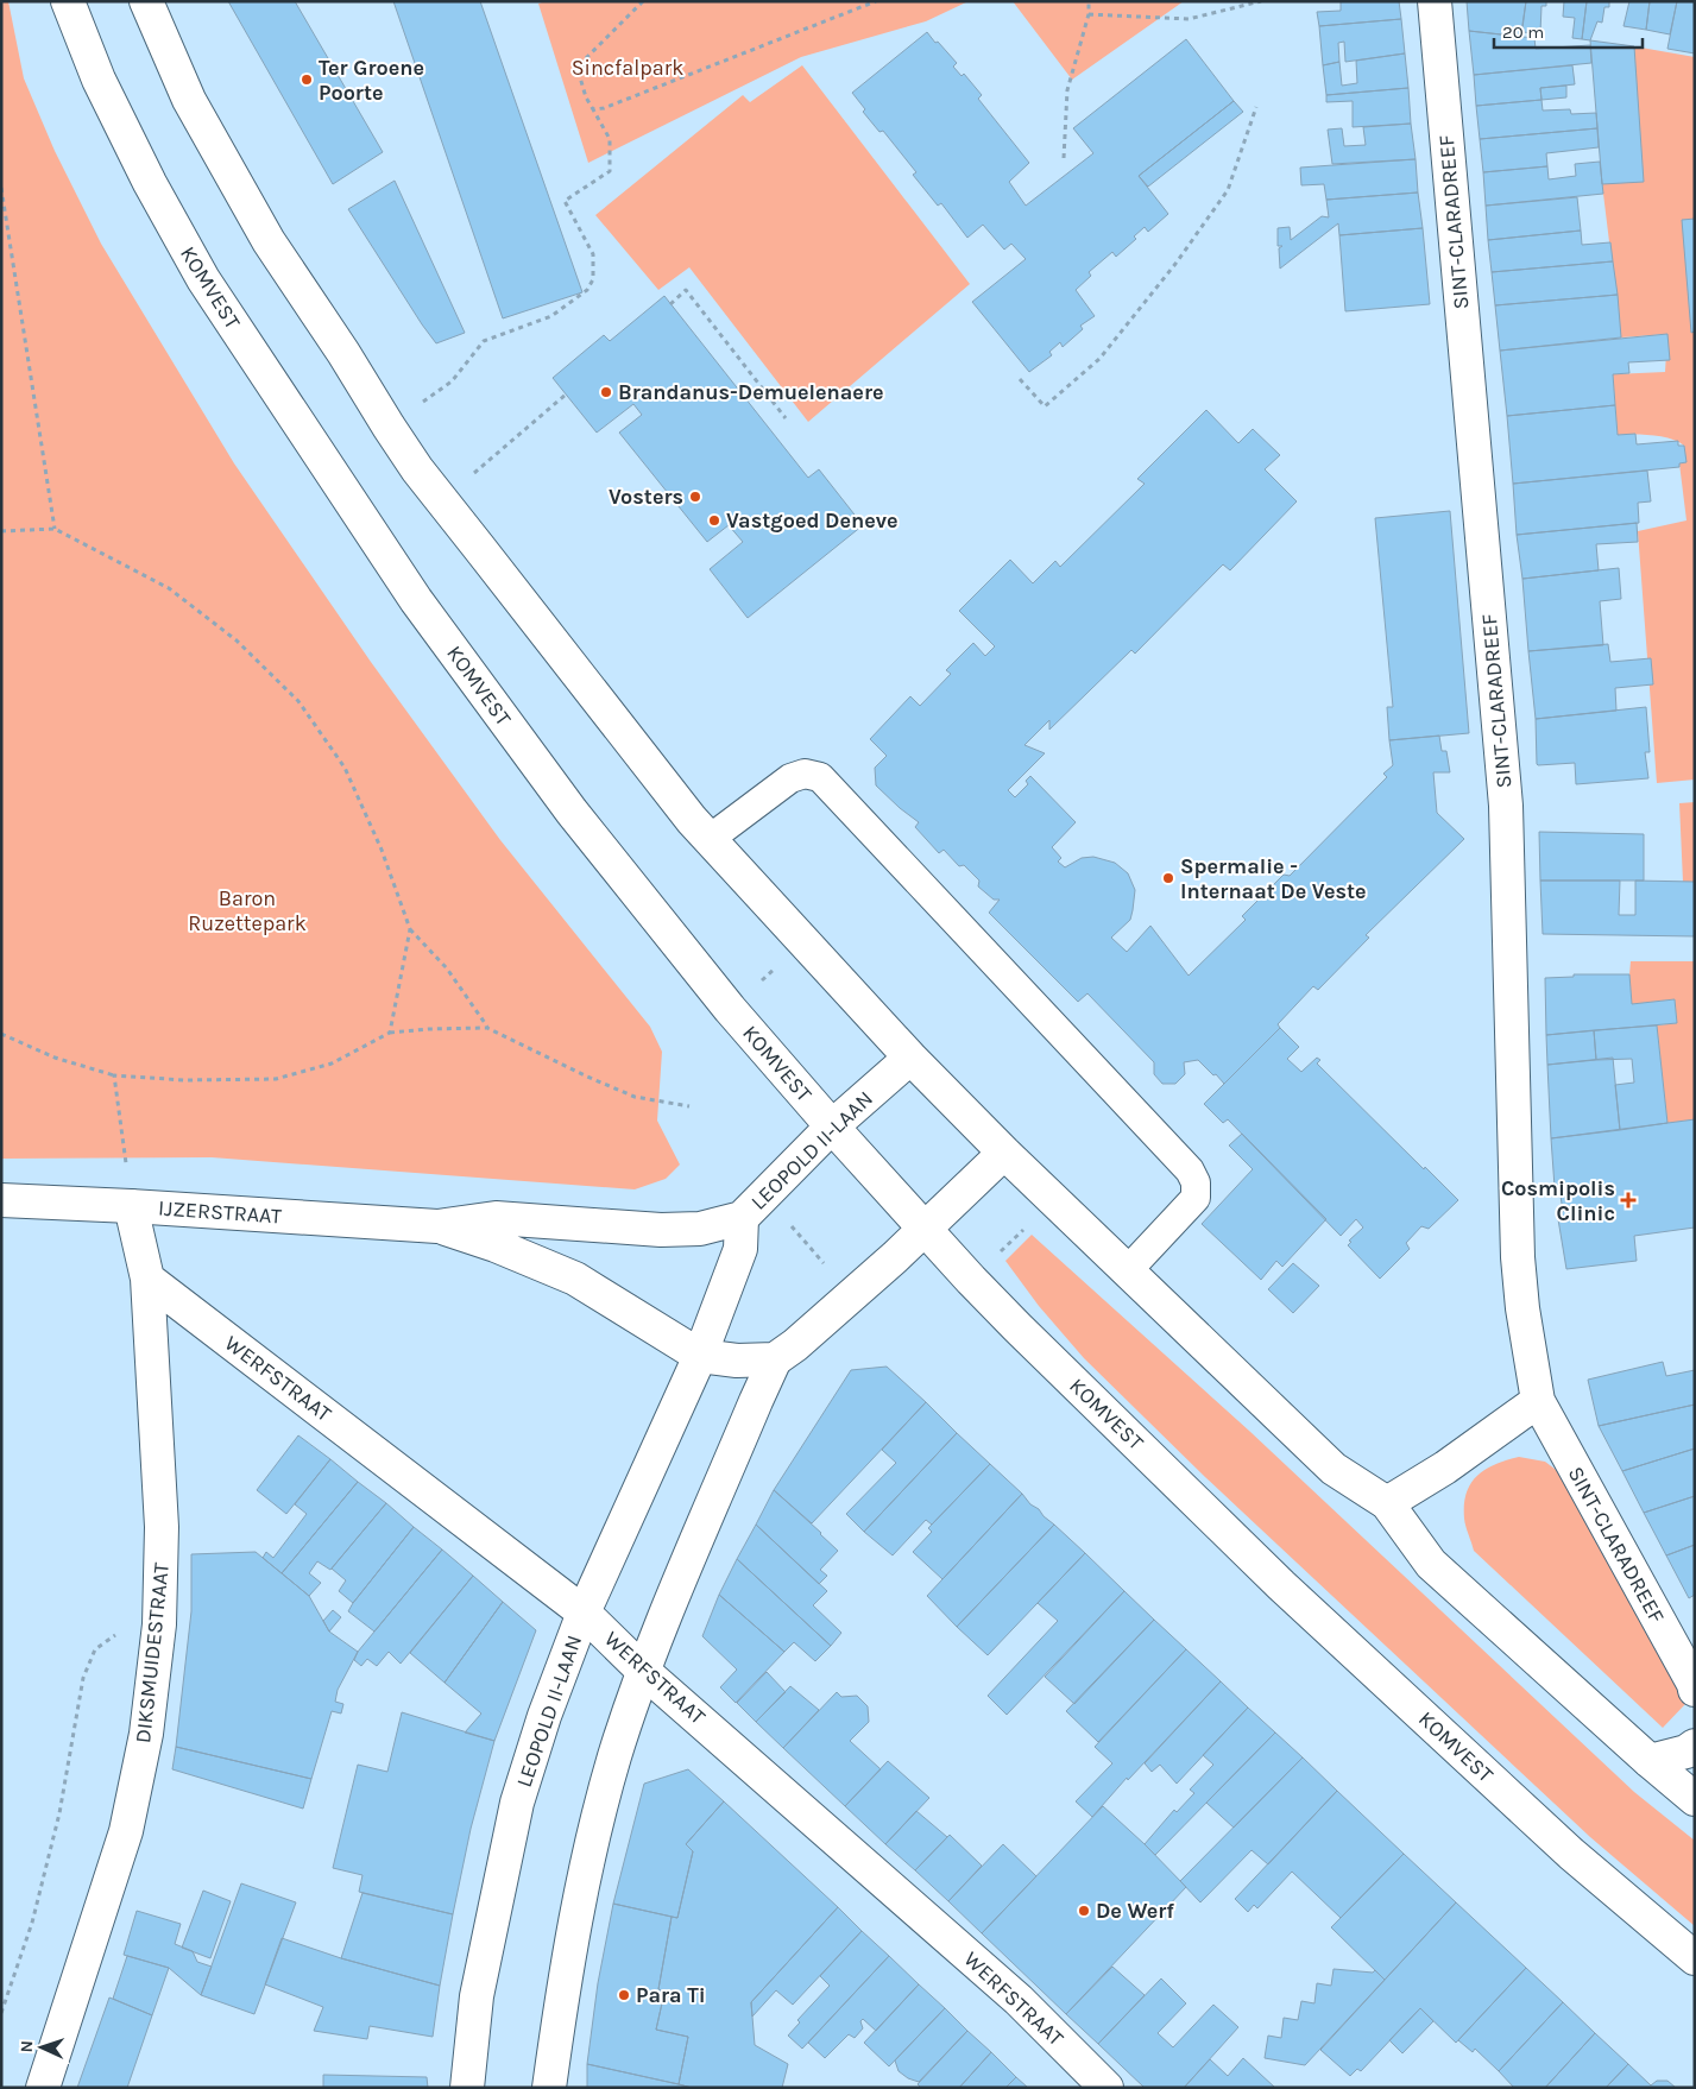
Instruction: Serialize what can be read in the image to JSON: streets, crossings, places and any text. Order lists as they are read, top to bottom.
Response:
{
  "streets": {
    "main road": [
      "SINT-CLARADREEF",
      "KOMVEST",
      "LEOPOLD II-LAAN",
      "IJZERSTRAAT",
      "WERFSTRAAT",
      "DIKSMUIDESTRAAT"
    ]
  },
  "crossings": [
    ["KOMVEST", "LEOPOLD II-LAAN"],
    ["LEOPOLD II-LAAN", "IJZERSTRAAT"],
    ["LEOPOLD II-LAAN", "WERFSTRAAT"],
    ["IJZERSTRAAT", "DIKSMUIDESTRAAT"],
    ["WERFSTRAAT", "DIKSMUIDESTRAAT"]
  ],
  "parks": ["Sincfalpark", "Baron Ruzettepark"],
  "places": {
    "other": [
      "Ter Groene Poorte",
      "Brandanus-Demuelenaere",
      "Vosters",
      "Vastgoed Deneve",
      "Spermalie - Internaat De Veste",
      "De Werf",
      "Para Ti"
    ],
    "health": ["Cosmipolis Clinic"]
  },
  "scale_bar": "20 m",
  "north": "left"
}
